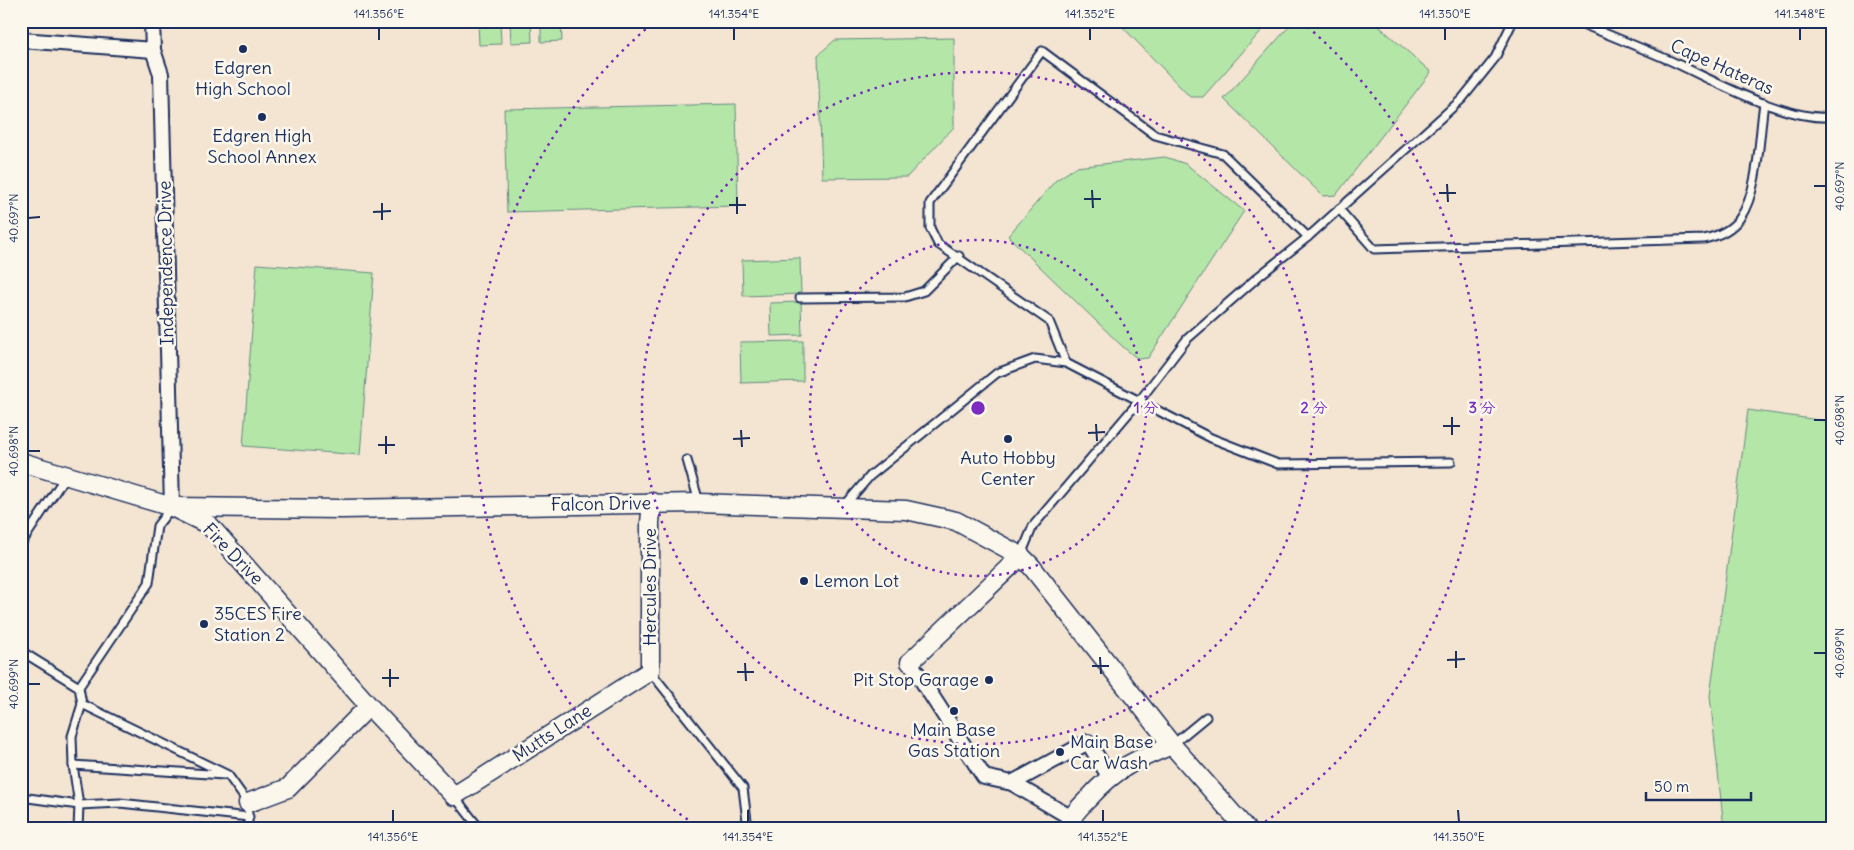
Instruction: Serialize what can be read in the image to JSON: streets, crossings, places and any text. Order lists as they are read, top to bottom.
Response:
{
  "streets": {
    "street": [
      "Independence Drive",
      "Falcon Drive",
      "Fire Drive",
      "Hercules Drive",
      "Mutts Lane"
    ],
    "lane": ["Cape Hateras"]
  },
  "crossings": [
    ["Independence Drive", "Falcon Drive"],
    ["Independence Drive", "Fire Drive"],
    ["Falcon Drive", "Fire Drive"],
    ["Falcon Drive", "Hercules Drive"],
    ["Fire Drive", "Mutts Lane"],
    ["Hercules Drive", "Mutts Lane"]
  ],
  "places": [
    "Edgren High School",
    "Edgren High School Annex",
    "Auto Hobby Center",
    "Lemon Lot",
    "35CES Fire Station 2",
    "Pit Stop Garage",
    "Main Base Gas Station",
    "Main Base Car Wash"
  ],
  "scale_bar": "50 m",
  "coordinates": [
    "141.356°E",
    "141.354°E",
    "141.352°E",
    "141.350°E",
    "141.348°E",
    "40.697°N",
    "40.698°N",
    "40.699°N"
  ],
  "rings": ["1 分", "2 分", "3 分"]
}
